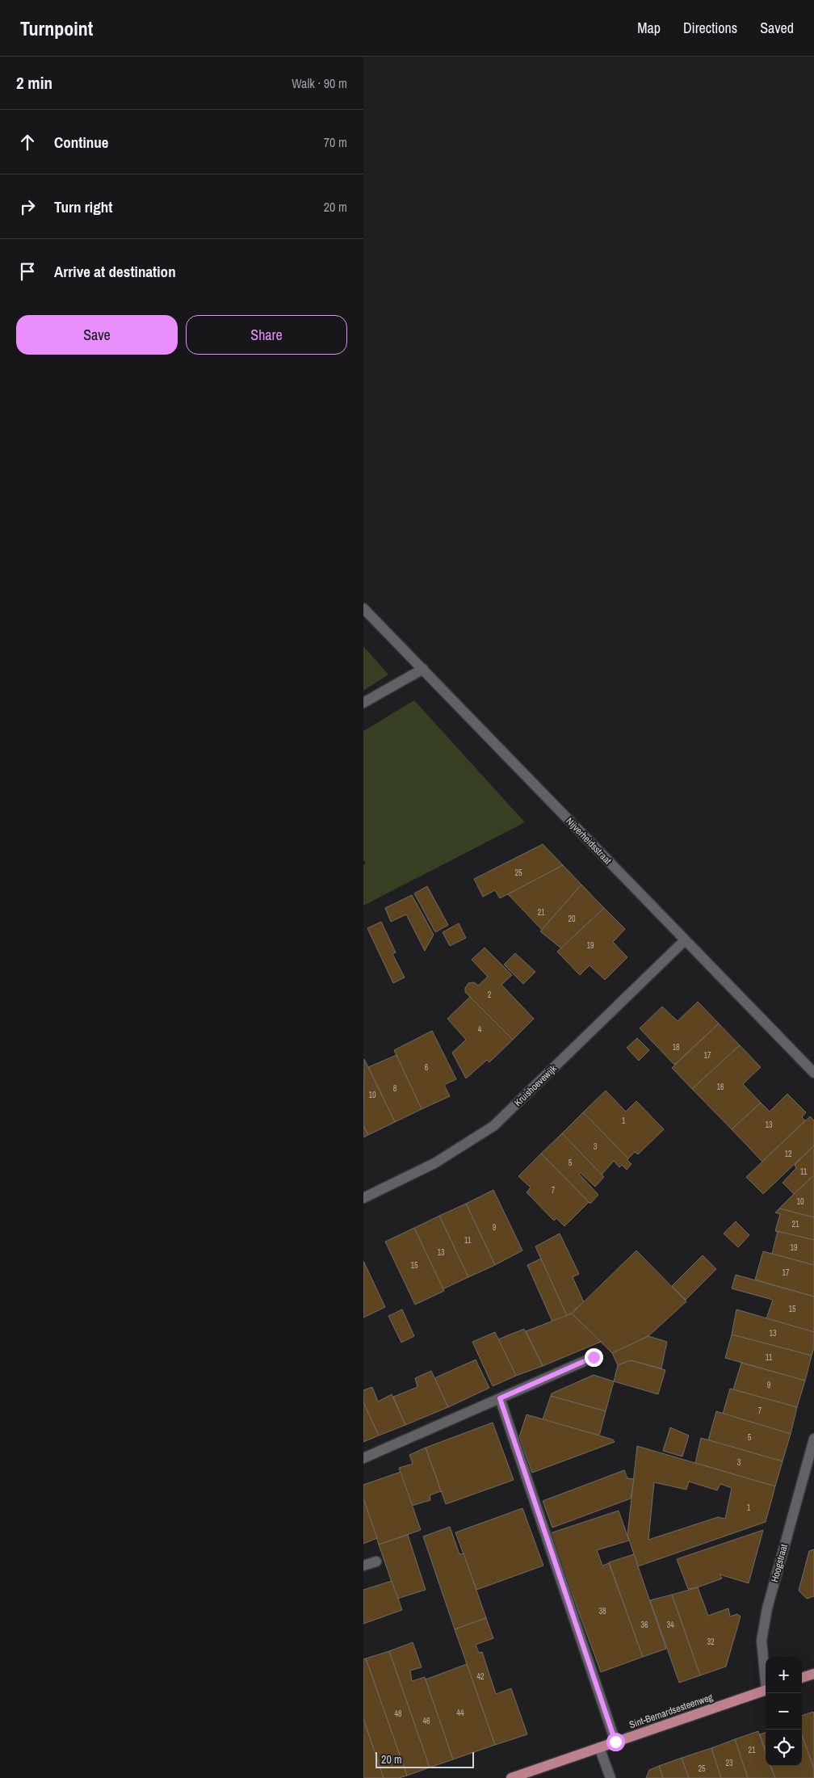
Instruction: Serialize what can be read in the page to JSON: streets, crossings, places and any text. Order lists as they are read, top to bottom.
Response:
{
  "streets": {
    "main road": ["Sint-Bernardsesteenweg"],
    "street": ["Nijverheidsstraat", "Kruishoevewijk", "Hoogstraat"]
  },
  "crossings": [
    ["Nijverheidsstraat", "Kruishoevewijk"]
  ],
  "house_numbers": [
    "25",
    "21",
    "20",
    "19",
    "2",
    "4",
    "18",
    "17",
    "6",
    "16",
    "8",
    "10",
    "1",
    "13",
    "3",
    "12",
    "5",
    "11",
    "7",
    "10",
    "21",
    "9",
    "11",
    "19",
    "13",
    "15",
    "17",
    "15",
    "13",
    "11",
    "9",
    "7",
    "5",
    "3",
    "1",
    "38",
    "36",
    "34",
    "32",
    "42",
    "44",
    "48",
    "46",
    "21",
    "23",
    "25"
  ],
  "scale_bar": "20 m",
  "page": {
    "header": "Turnpoint",
    "nav": ["Map", "Directions", "Saved"],
    "heading": ["2 min", "Walk · 90 m"],
    "list": [
      ["Continue", "70 m"],
      ["Turn right", "20 m"],
      "Arrive at destination"
    ],
    "buttons": ["Save", "Share"],
    "map_buttons": ["+", "−"],
    "scale": "20 m"
  }
}
